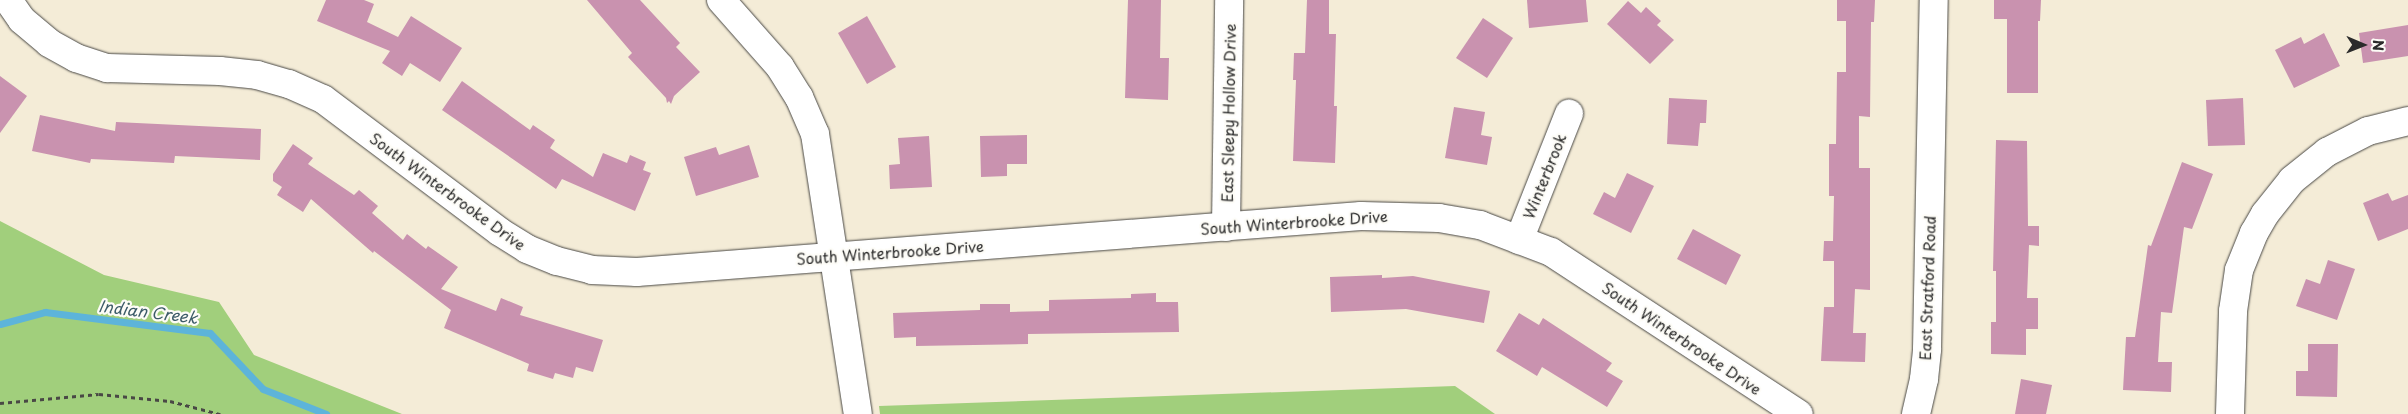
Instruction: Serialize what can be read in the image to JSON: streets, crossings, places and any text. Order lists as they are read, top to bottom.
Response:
{
  "streets": {
    "street": [
      "East Sleepy Hollow Drive",
      "Winterbrook",
      "South Winterbrooke Drive",
      "East Stratford Road"
    ]
  },
  "crossings": [
    ["East Sleepy Hollow Drive", "South Winterbrooke Drive"],
    ["Winterbrook", "South Winterbrooke Drive"]
  ],
  "water": ["Indian Creek"],
  "north": "right"
}
